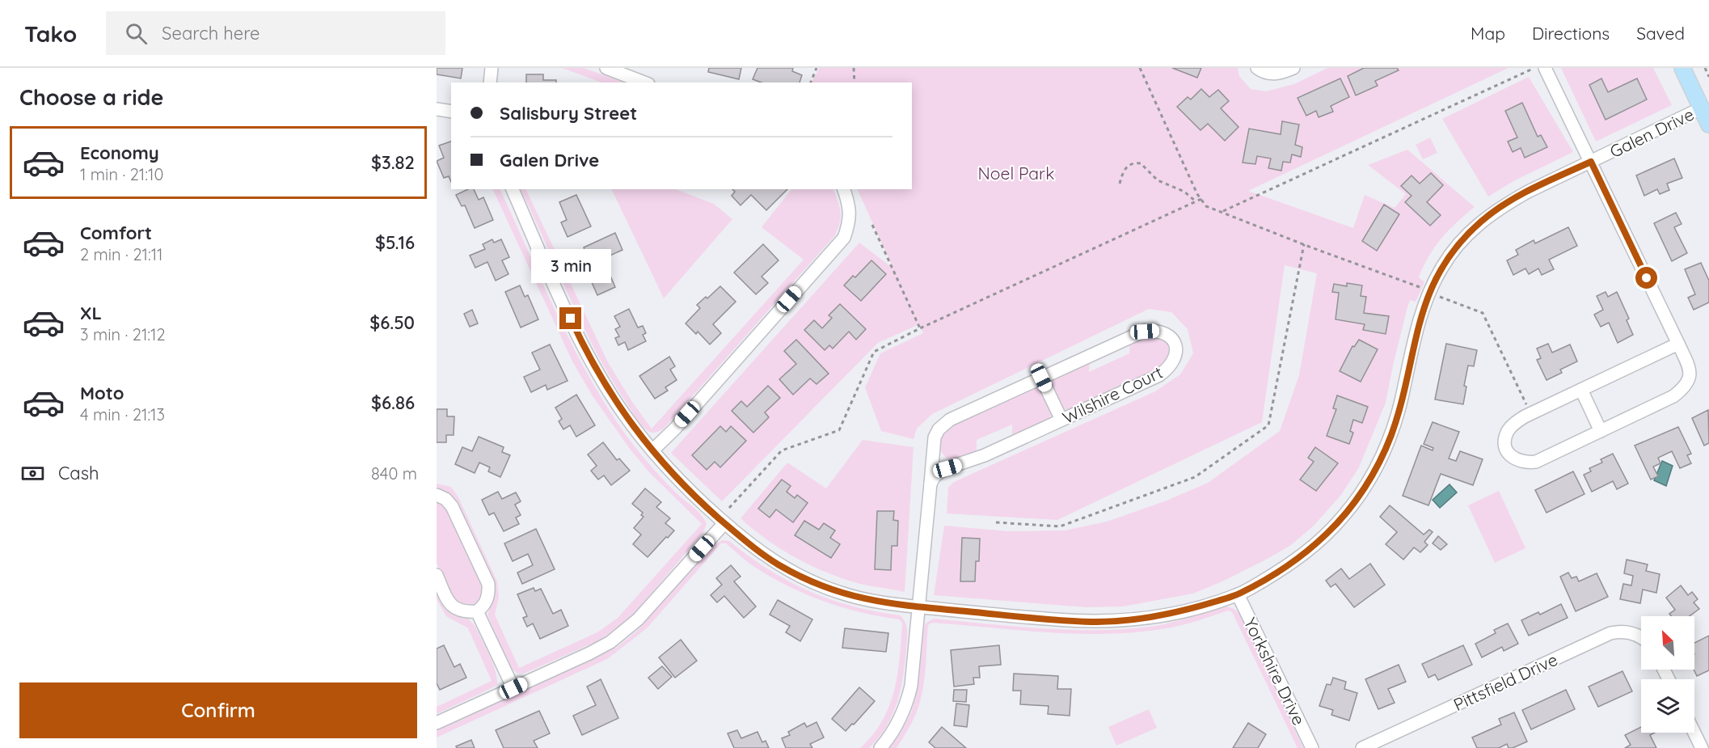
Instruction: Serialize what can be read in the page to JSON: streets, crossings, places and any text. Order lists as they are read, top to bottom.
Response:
{
  "streets": {
    "street": [
      "Galen Drive",
      "Wilshire Court",
      "Yorkshire Drive",
      "Pittsfield Drive"
    ]
  },
  "crossings": [
    ["Galen Drive", "Wilshire Court"],
    ["Galen Drive", "Yorkshire Drive"]
  ],
  "parks": ["Noel Park"],
  "north": "top left",
  "page": {
    "header": "Tako",
    "search": "Search here",
    "nav": ["Map", "Directions", "Saved"],
    "heading": "Choose a ride",
    "banner": ["Salisbury Street", "Galen Drive"],
    "list": [
      {
        "name": "Economy",
        "note": "1 min · 21:10",
        "value": "$3.82"
      },
      {
        "name": "Comfort",
        "note": "2 min · 21:11",
        "value": "$5.16"
      },
      {
        "name": "XL",
        "note": "3 min · 21:12",
        "value": "$6.50"
      },
      {
        "name": "Moto",
        "note": "4 min · 21:13",
        "value": "$6.86"
      }
    ],
    "bubble": "3 min",
    "pay": ["Cash", "840 m"],
    "buttons": "Confirm"
  }
}
